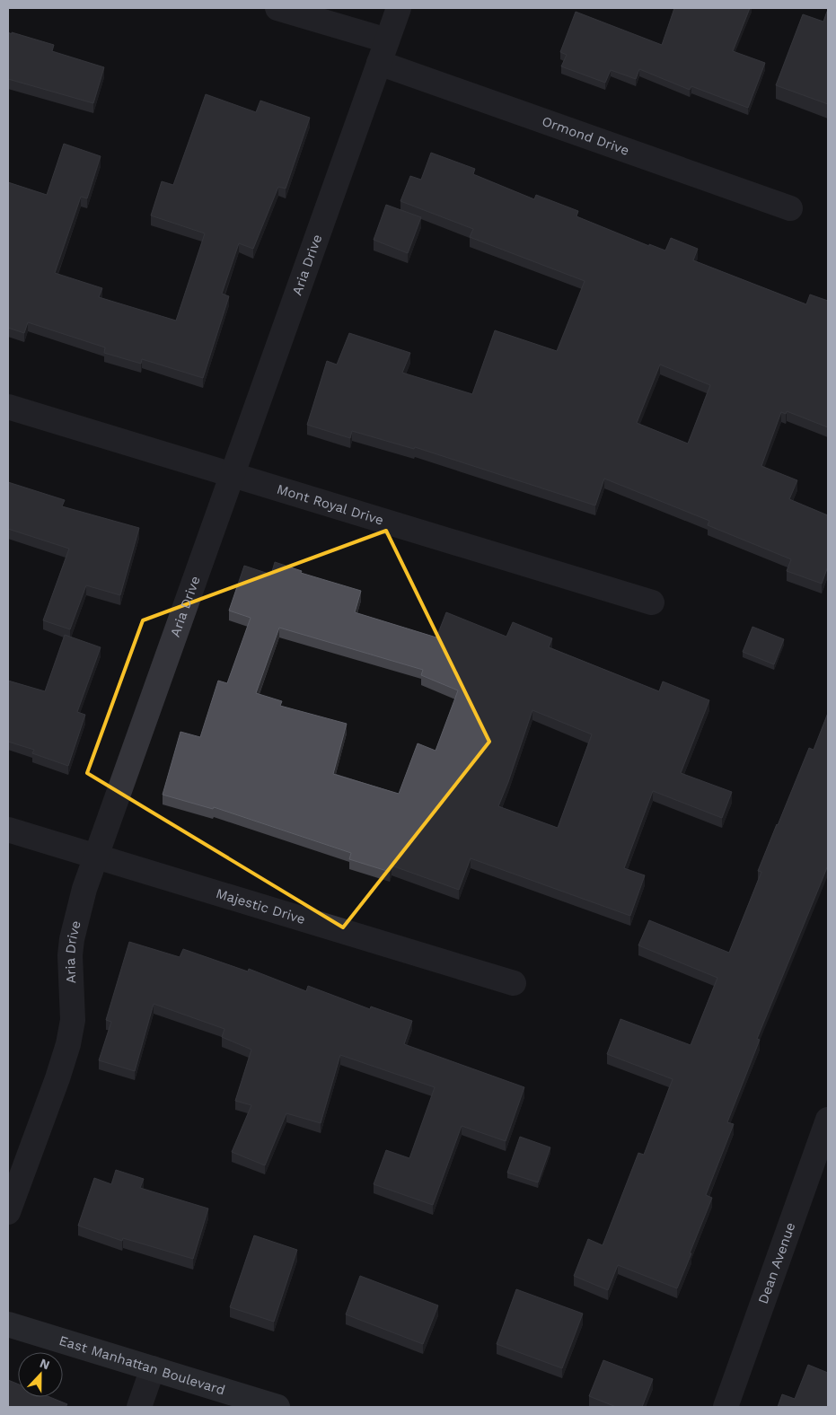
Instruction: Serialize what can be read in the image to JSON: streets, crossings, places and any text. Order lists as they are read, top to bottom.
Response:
{
  "streets": {
    "main road": ["East Manhattan Boulevard"],
    "street": [
      "Ormond Drive",
      "Aria Drive",
      "Mont Royal Drive",
      "Majestic Drive",
      "Dean Avenue"
    ]
  },
  "crossings": [
    ["Ormond Drive", "Aria Drive"],
    ["Aria Drive", "Mont Royal Drive"],
    ["Aria Drive", "Majestic Drive"]
  ],
  "north": "top"
}
